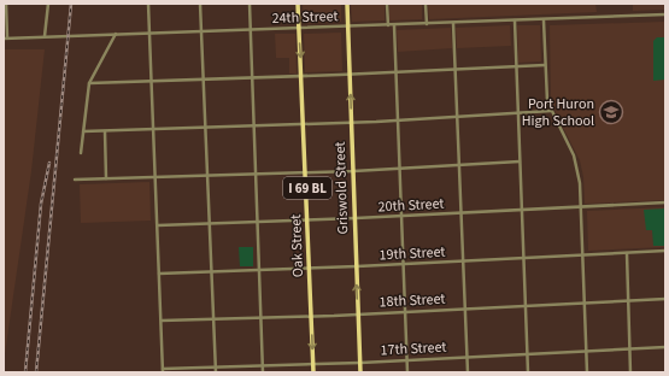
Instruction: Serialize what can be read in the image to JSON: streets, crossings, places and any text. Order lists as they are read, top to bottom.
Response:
{
  "streets": {
    "main road": ["I 69 BL", "Griswold Street", "Oak Street"],
    "street": [
      "24th Street",
      "20th Street",
      "19th Street",
      "18th Street",
      "17th Street"
    ]
  },
  "crossings": [
    ["24th Street", "Griswold Street"],
    ["24th Street", "Oak Street"],
    ["Griswold Street", "20th Street"],
    ["Griswold Street", "19th Street"],
    ["Griswold Street", "18th Street"],
    ["Griswold Street", "17th Street"],
    ["20th Street", "Oak Street"],
    ["Oak Street", "19th Street"],
    ["Oak Street", "18th Street"],
    ["Oak Street", "17th Street"]
  ],
  "places": {
    "school or university": ["Port Huron High School"]
  }
}
